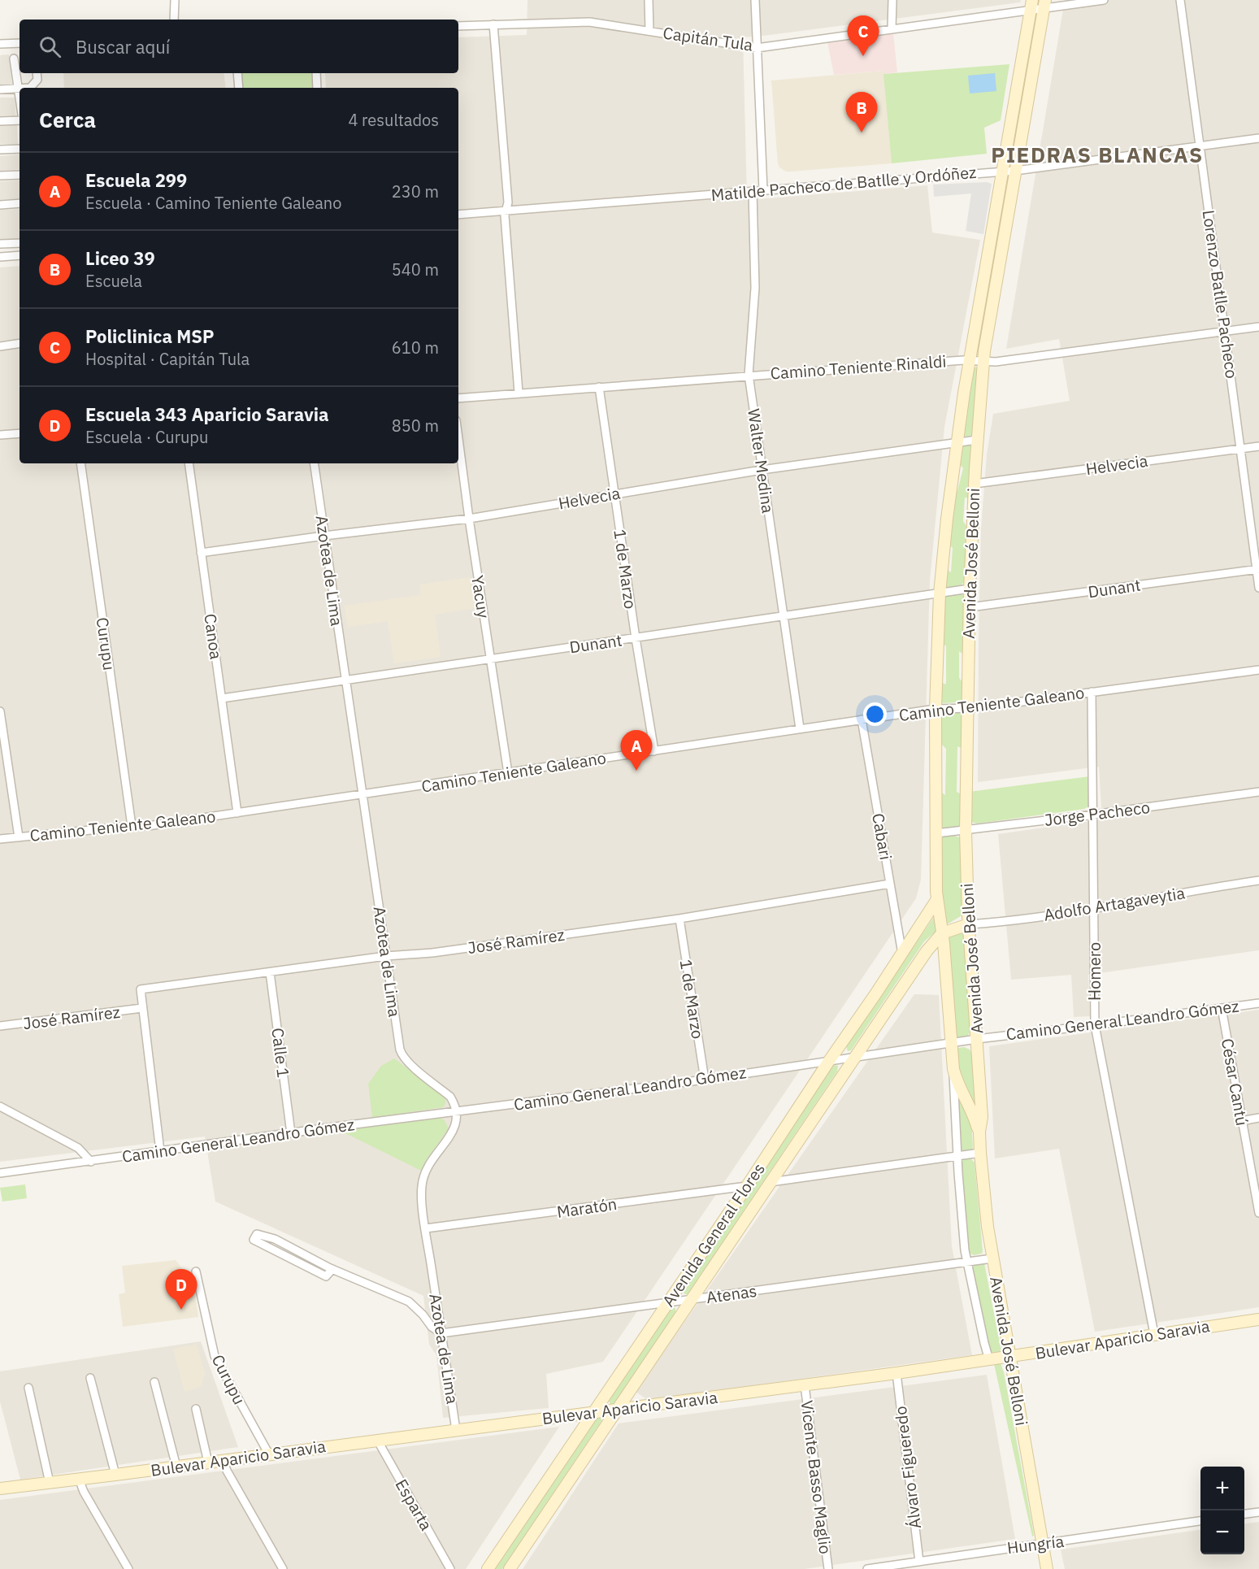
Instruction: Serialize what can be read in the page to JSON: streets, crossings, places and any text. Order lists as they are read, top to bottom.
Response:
{
  "streets": {
    "main road": ["Avenida José Belloni", "Avenida General Flores", "Bulevar Aparicio Saravia"],
    "street": [
      "Capitán Tula",
      "Matilde Pacheco de Batlle y Ordóñez",
      "Lorenzo Batlle Pacheco",
      "Camino Teniente Rinaldi",
      "Walter Medina",
      "Helvecia",
      "1 de Marzo",
      "Azotea de Lima",
      "Dunant",
      "Yacuy",
      "Canoa",
      "Curupu",
      "Camino Teniente Galeano",
      "Jorge Pacheco",
      "Cabari",
      "Adolfo Artagaveytia",
      "José Ramírez",
      "Homero",
      "Camino General Leandro Gómez",
      "Calle 1",
      "César Cantú",
      "Maratón",
      "Atenas",
      "Álvaro Figueredo",
      "Vicente Basso Maglio",
      "Esparta",
      "Hungría"
    ]
  },
  "crossings": [
    ["Capitán Tula", "Avenida José Belloni"],
    ["Matilde Pacheco de Batlle y Ordóñez", "Lorenzo Batlle Pacheco"],
    ["Matilde Pacheco de Batlle y Ordóñez", "Walter Medina"],
    ["Matilde Pacheco de Batlle y Ordóñez", "Avenida José Belloni"],
    ["Lorenzo Batlle Pacheco", "Camino Teniente Rinaldi"],
    ["Lorenzo Batlle Pacheco", "Helvecia"],
    ["Lorenzo Batlle Pacheco", "Dunant"],
    ["Camino Teniente Rinaldi", "Walter Medina"],
    ["Camino Teniente Rinaldi", "Avenida José Belloni"],
    ["Camino Teniente Rinaldi", "1 de Marzo"],
    ["Walter Medina", "Helvecia"],
    ["Walter Medina", "Dunant"],
    ["Walter Medina", "Camino Teniente Galeano"],
    ["Helvecia", "Avenida José Belloni"],
    ["Helvecia", "1 de Marzo"],
    ["Helvecia", "Azotea de Lima"],
    ["Helvecia", "Yacuy"],
    ["Helvecia", "Canoa"],
    ["Avenida José Belloni", "Dunant"],
    ["Avenida José Belloni", "Camino Teniente Galeano"],
    ["Avenida José Belloni", "Jorge Pacheco"],
    ["Avenida José Belloni", "Adolfo Artagaveytia"],
    ["Avenida José Belloni", "Camino General Leandro Gómez"],
    ["Avenida José Belloni", "Avenida General Flores"],
    ["Avenida José Belloni", "Atenas"],
    ["Avenida José Belloni", "Bulevar Aparicio Saravia"],
    ["Avenida José Belloni", "Hungría"],
    ["1 de Marzo", "Dunant"],
    ["1 de Marzo", "Camino Teniente Galeano"],
    ["1 de Marzo", "José Ramírez"],
    ["1 de Marzo", "Camino General Leandro Gómez"],
    ["Azotea de Lima", "Dunant"],
    ["Azotea de Lima", "Camino Teniente Galeano"],
    ["Azotea de Lima", "José Ramírez"],
    ["Azotea de Lima", "Camino General Leandro Gómez"],
    ["Azotea de Lima", "Maratón"],
    ["Azotea de Lima", "Atenas"],
    ["Azotea de Lima", "Bulevar Aparicio Saravia"],
    ["Dunant", "Yacuy"],
    ["Dunant", "Canoa"],
    ["Yacuy", "Camino Teniente Galeano"],
    ["Canoa", "Camino Teniente Galeano"],
    ["Curupu", "Camino Teniente Galeano"],
    ["Curupu", "Bulevar Aparicio Saravia"],
    ["Camino Teniente Galeano", "Cabari"],
    ["Camino Teniente Galeano", "Homero"],
    ["Jorge Pacheco", "Homero"],
    ["Cabari", "José Ramírez"],
    ["Cabari", "Avenida General Flores"],
    ["Adolfo Artagaveytia", "Homero"],
    ["José Ramírez", "Calle 1"],
    ["Homero", "Camino General Leandro Gómez"],
    ["Homero", "Bulevar Aparicio Saravia"],
    ["Camino General Leandro Gómez", "Calle 1"],
    ["Camino General Leandro Gómez", "César Cantú"],
    ["Camino General Leandro Gómez", "Avenida General Flores"],
    ["Maratón", "Avenida General Flores"],
    ["Avenida General Flores", "Atenas"],
    ["Avenida General Flores", "Bulevar Aparicio Saravia"],
    ["Bulevar Aparicio Saravia", "Álvaro Figueredo"],
    ["Bulevar Aparicio Saravia", "Vicente Basso Maglio"],
    ["Bulevar Aparicio Saravia", "Esparta"],
    ["Álvaro Figueredo", "Hungría"]
  ],
  "districts": ["PIEDRAS BLANCAS"],
  "page": {
    "pins": [
      "C",
      "B",
      "A",
      "D"
    ],
    "search": "Buscar aquí",
    "heading": ["Cerca", "4 resultados"],
    "list": [
      {
        "mark": "A",
        "name": "Escuela 299",
        "note": "Escuela · Camino Teniente Galeano",
        "value": "230 m"
      },
      {
        "mark": "B",
        "name": "Liceo 39",
        "note": "Escuela",
        "value": "540 m"
      },
      {
        "mark": "C",
        "name": "Policlinica MSP",
        "note": "Hospital · Capitán Tula",
        "value": "610 m"
      },
      {
        "mark": "D",
        "name": "Escuela 343 Aparicio Saravia",
        "note": "Escuela · Curupu",
        "value": "850 m"
      }
    ],
    "map_buttons": ["+", "−"]
  }
}
